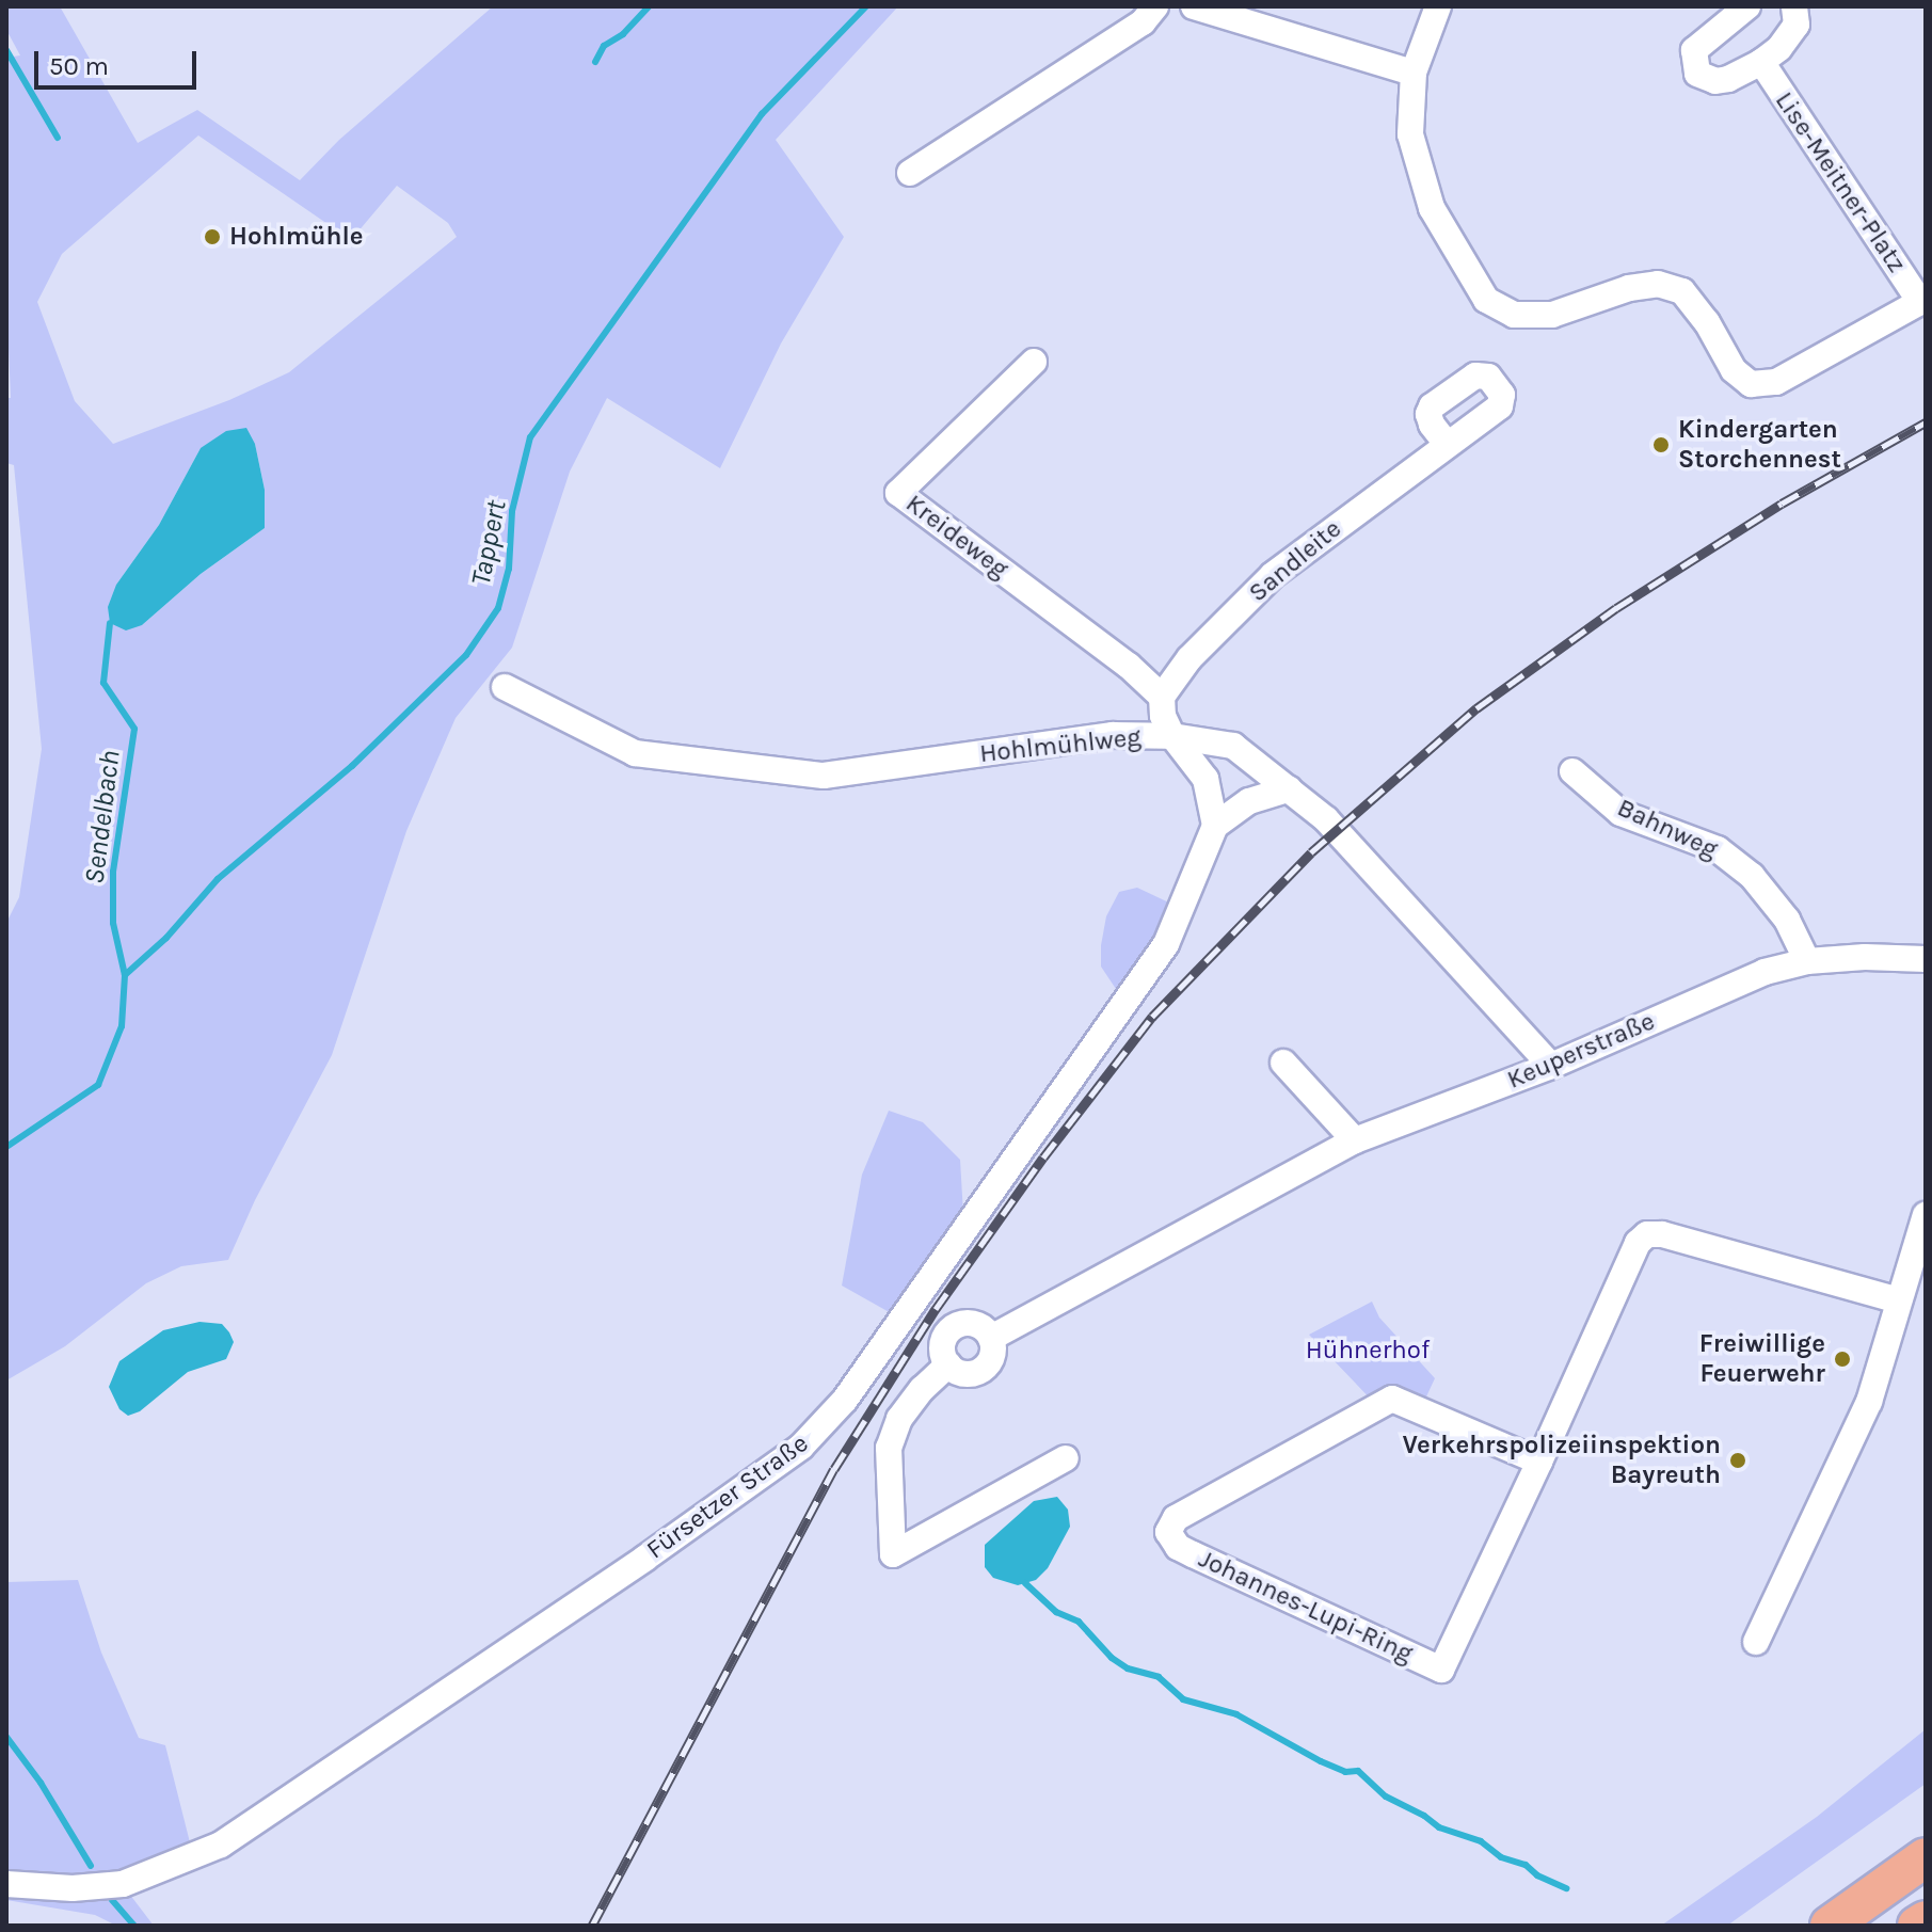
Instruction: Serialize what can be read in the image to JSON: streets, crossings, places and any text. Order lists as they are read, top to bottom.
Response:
{
  "streets": {
    "street": [
      "Lise-Meitner-Platz",
      "Kreideweg",
      "Sandleite",
      "Hohlmühlweg",
      "Bahnweg",
      "Keuperstraße",
      "Fürsetzer Straße",
      "Johannes-Lupi-Ring"
    ]
  },
  "crossings": [
    ["Kreideweg", "Sandleite"],
    ["Hohlmühlweg", "Keuperstraße"],
    ["Bahnweg", "Keuperstraße"]
  ],
  "water": ["Tappert", "Sendelbach"],
  "parks": ["Hühnerhof"],
  "places": [
    "Hohlmühle",
    "Kindergarten Storchennest",
    "Freiwillige Feuerwehr",
    "Verkehrspolizeiinspektion Bayreuth"
  ],
  "scale_bar": "50 m"
}
